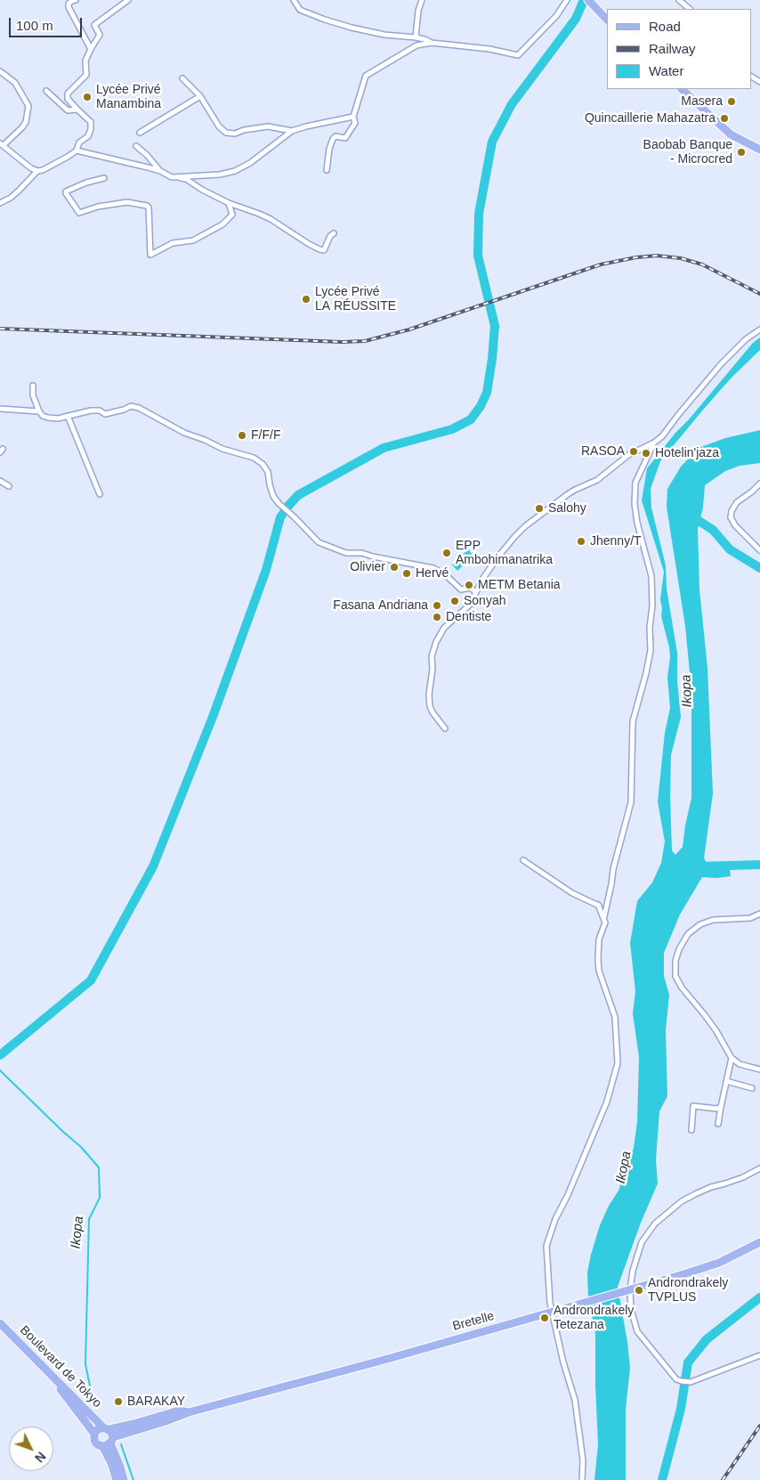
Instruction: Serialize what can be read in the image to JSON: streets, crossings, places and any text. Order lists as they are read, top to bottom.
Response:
{
  "streets": {
    "main road": ["Bretelle", "Boulevard de Tokyo"]
  },
  "crossings": [
    ["Bretelle", "Boulevard de Tokyo"]
  ],
  "water": ["Ikopa"],
  "places": [
    "Lycée Privé Manambina",
    "Masera",
    "Quincaillerie Mahazatra",
    "Baobab Banque - Microcred",
    "Lycée Privé LA RÉUSSITE",
    "F/F/F",
    "RASOA",
    "Hotelin'jaza",
    "Salohy",
    "Jhenny/T",
    "EPP Ambohimanatrika",
    "Olivier",
    "Hervé",
    "METM Betania",
    "Sonyah",
    "Fasana Andriana",
    "Dentiste",
    "Androndrakely TVPLUS",
    "Androndrakely Tetezana",
    "BARAKAY"
  ],
  "legend": ["Road", "Railway", "Water"],
  "scale_bar": "100 m",
  "north": "bottom right"
}
